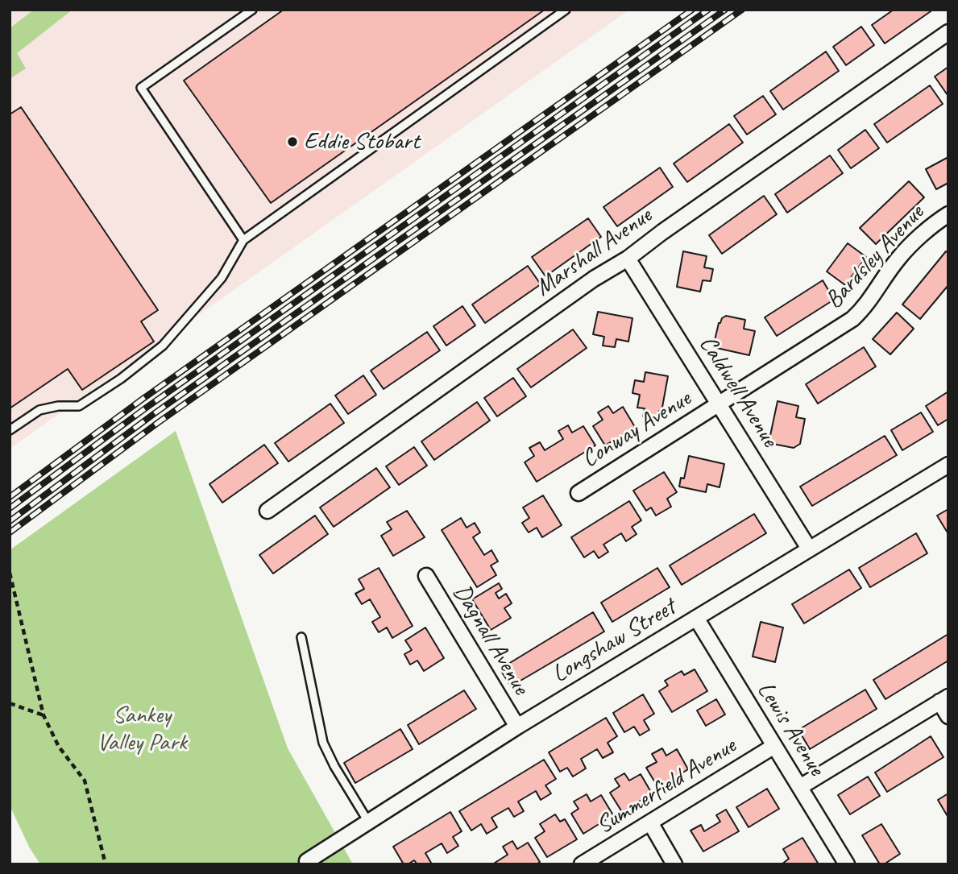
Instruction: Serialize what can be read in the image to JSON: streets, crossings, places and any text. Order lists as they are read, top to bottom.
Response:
{
  "streets": {
    "street": [
      "Marshall Avenue",
      "Bardsley Avenue",
      "Caldwell Avenue",
      "Conway Avenue",
      "Dagnall Avenue",
      "Longshaw Street",
      "Lewis Avenue",
      "Summerfield Avenue"
    ]
  },
  "crossings": [
    ["Marshall Avenue", "Caldwell Avenue"],
    ["Bardsley Avenue", "Caldwell Avenue"],
    ["Bardsley Avenue", "Conway Avenue"],
    ["Caldwell Avenue", "Conway Avenue"],
    ["Caldwell Avenue", "Longshaw Street"],
    ["Dagnall Avenue", "Longshaw Street"],
    ["Longshaw Street", "Lewis Avenue"],
    ["Lewis Avenue", "Summerfield Avenue"]
  ],
  "parks": ["Sankey Valley Park"],
  "places": ["Eddie Stobart"]
}
